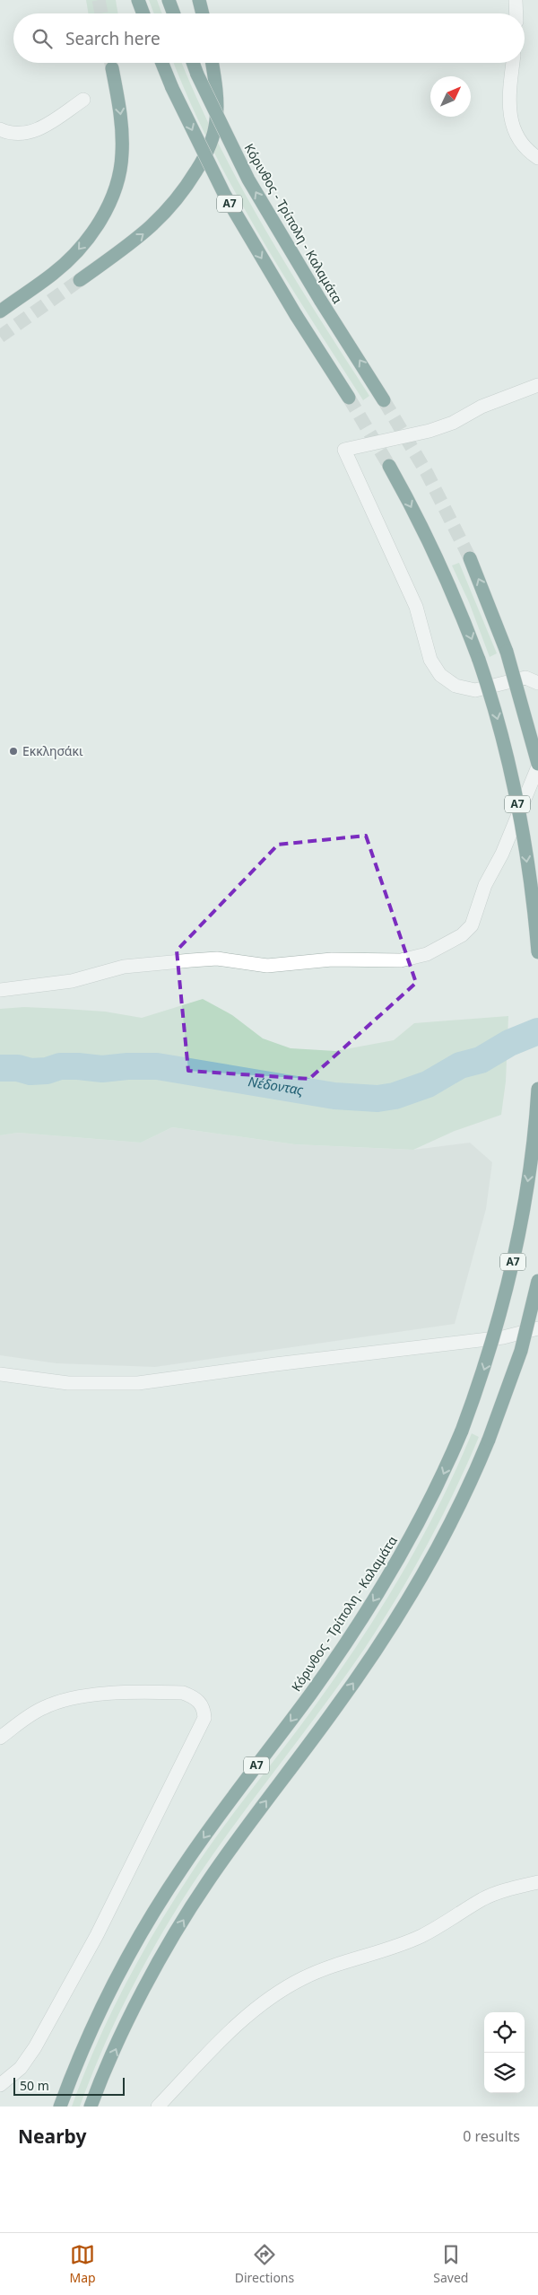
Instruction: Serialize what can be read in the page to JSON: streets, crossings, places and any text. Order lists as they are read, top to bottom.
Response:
{
  "streets": {
    "highway": ["Α7", "Κόρινθος - Τρίπολη - Καλαμάτα"]
  },
  "water": ["Νέδoντας"],
  "places": ["Εκκλησάκι"],
  "scale_bar": "50 m",
  "north": "top right",
  "page": {
    "search": "Search here",
    "scale": "50 m",
    "heading": ["Nearby", "0 results"],
    "nav": ["Map", "Directions", "Saved"]
  }
}
